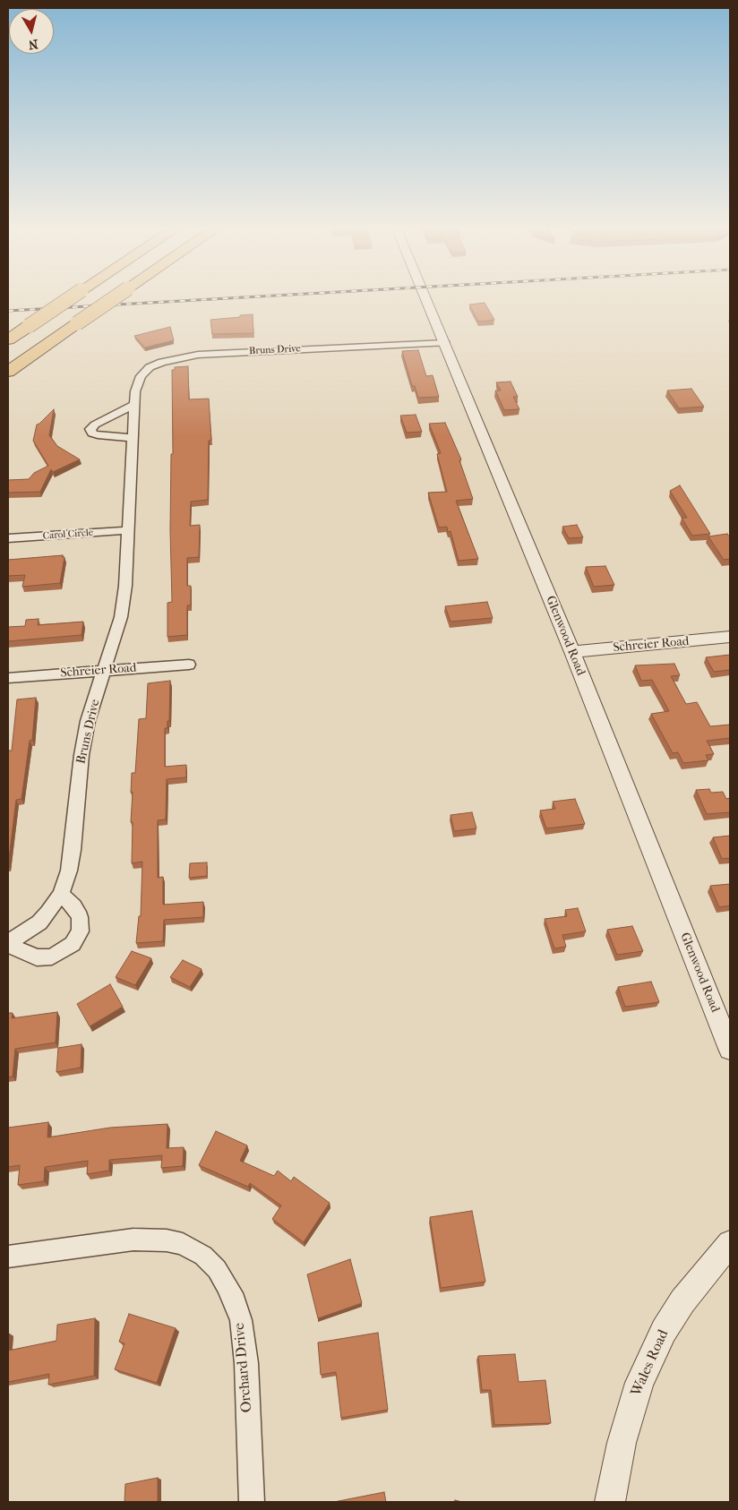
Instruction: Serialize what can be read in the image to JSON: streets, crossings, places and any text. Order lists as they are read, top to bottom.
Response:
{
  "streets": {
    "street": [
      "Bruns Drive",
      "Carol Circle",
      "Glenwood Road",
      "Schreier Road",
      "Wales Road",
      "Orchard Drive"
    ]
  },
  "crossings": [
    ["Bruns Drive", "Carol Circle"],
    ["Bruns Drive", "Glenwood Road"],
    ["Bruns Drive", "Schreier Road"],
    ["Glenwood Road", "Schreier Road"]
  ],
  "north": "bottom"
}
